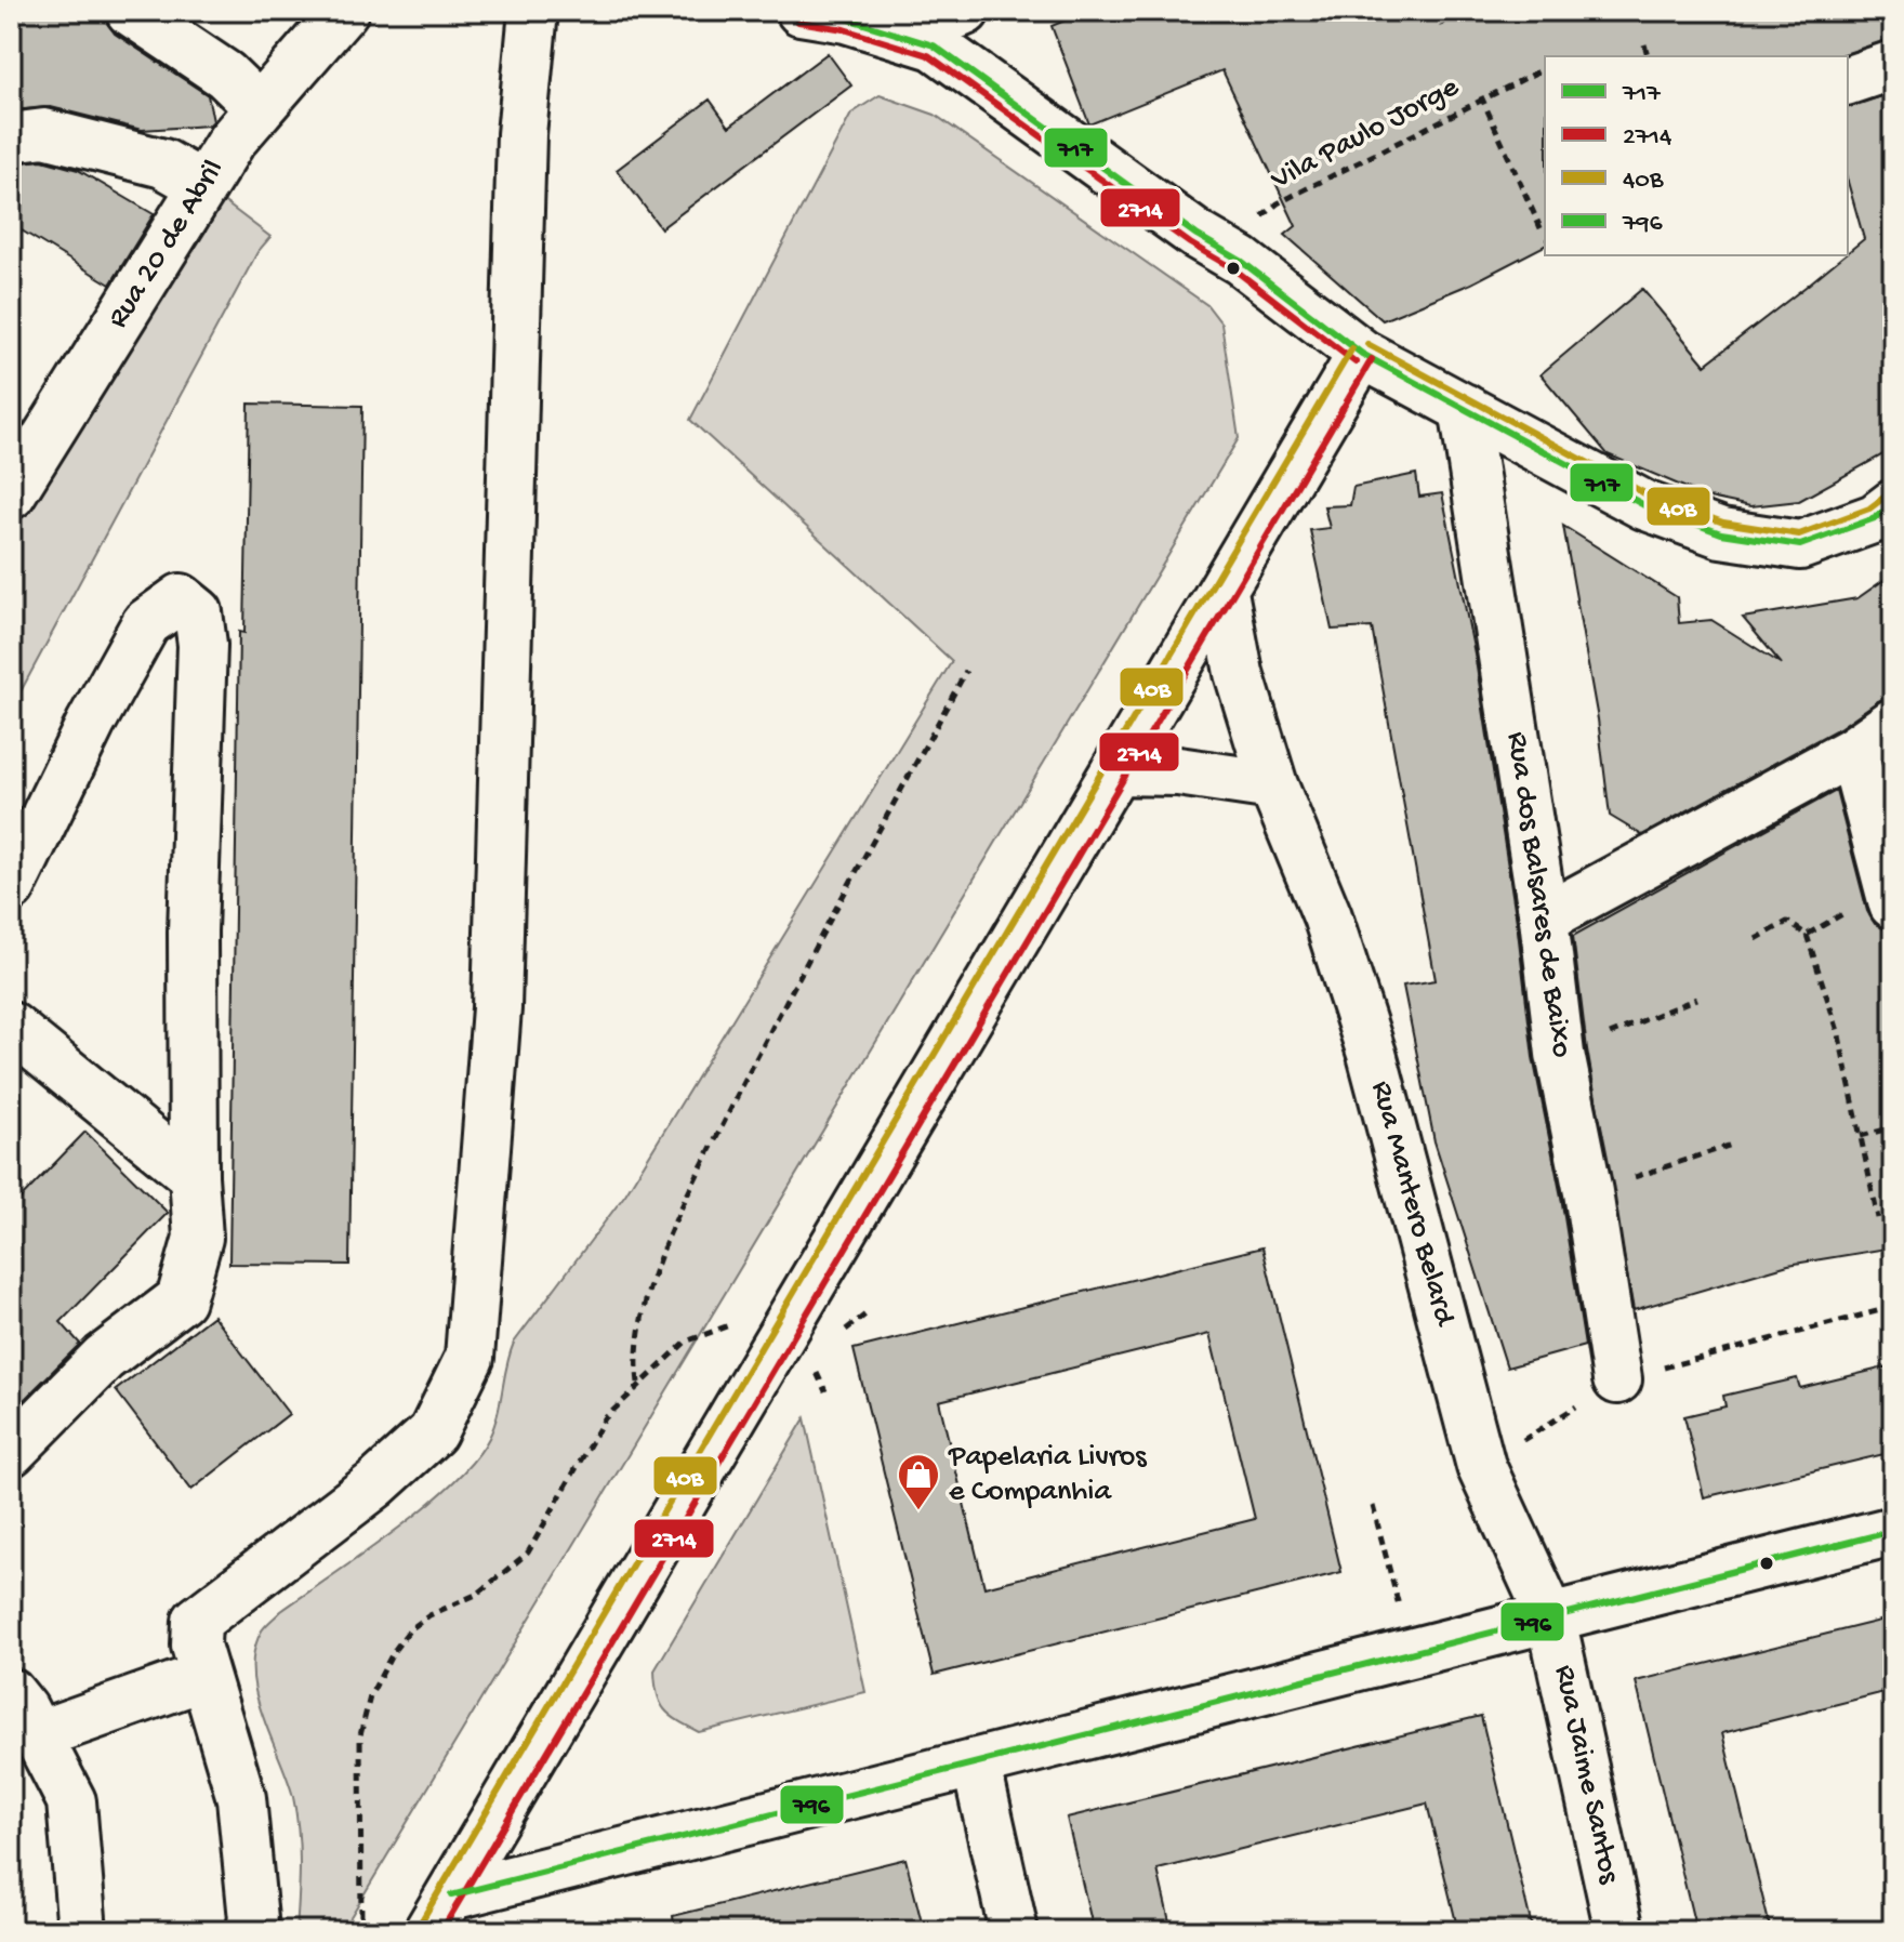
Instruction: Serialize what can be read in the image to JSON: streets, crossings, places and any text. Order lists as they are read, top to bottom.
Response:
{
  "streets": {
    "street": [
      "Rua 20 de Abril",
      "Rua dos Balsares de Baixo",
      "Rua Mantero Belard",
      "Rua Jaime Santos"
    ],
    "path": ["Vila Paulo Jorge"]
  },
  "crossings": [
    ["Rua Mantero Belard", "Rua Jaime Santos"]
  ],
  "places": {
    "shop": ["Papelaria Livros e Companhia"]
  },
  "lines": [
    "transit line 717",
    "transit line 2714",
    "transit line 40B",
    "transit line 796"
  ],
  "legend": [
    "717",
    "2714",
    "40B",
    "796"
  ]
}
